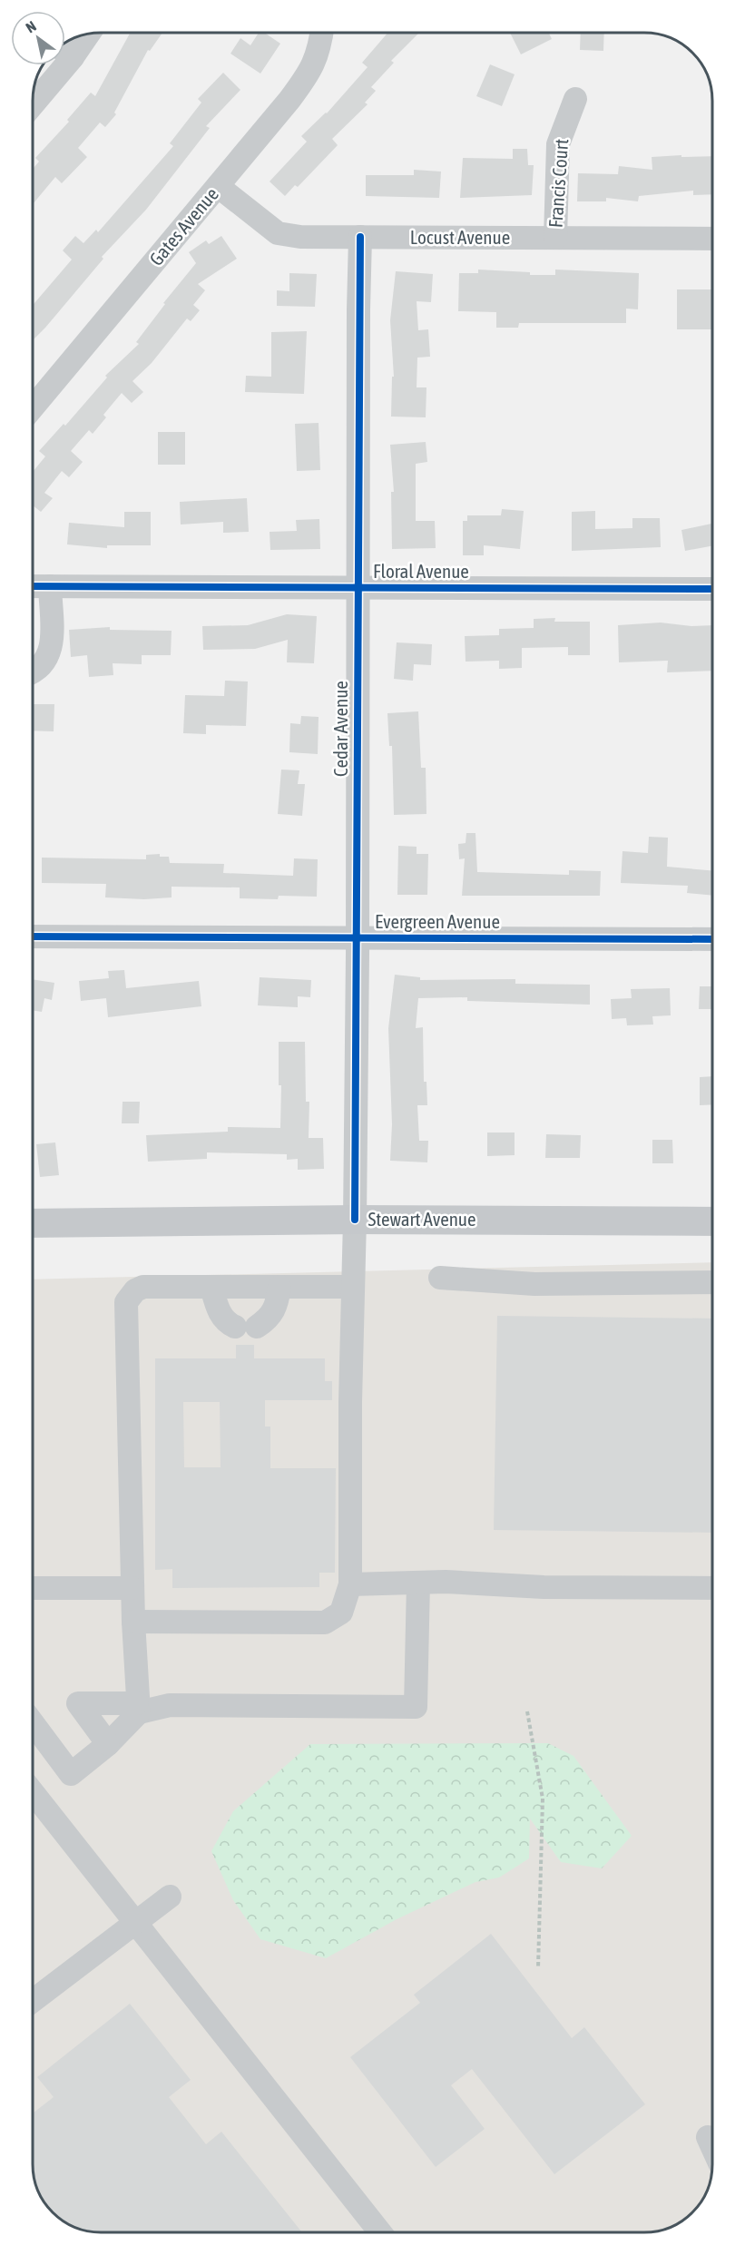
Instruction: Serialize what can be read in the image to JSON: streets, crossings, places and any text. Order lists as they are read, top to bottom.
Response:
{
  "streets": {
    "main road": ["Stewart Avenue"],
    "street": [
      "Francis Court",
      "Gates Avenue",
      "Locust Avenue",
      "Floral Avenue",
      "Cedar Avenue",
      "Evergreen Avenue"
    ]
  },
  "crossings": [
    ["Francis Court", "Locust Avenue"],
    ["Gates Avenue", "Locust Avenue"],
    ["Locust Avenue", "Cedar Avenue"],
    ["Floral Avenue", "Cedar Avenue"],
    ["Cedar Avenue", "Evergreen Avenue"],
    ["Cedar Avenue", "Stewart Avenue"]
  ],
  "north": "top left"
}
